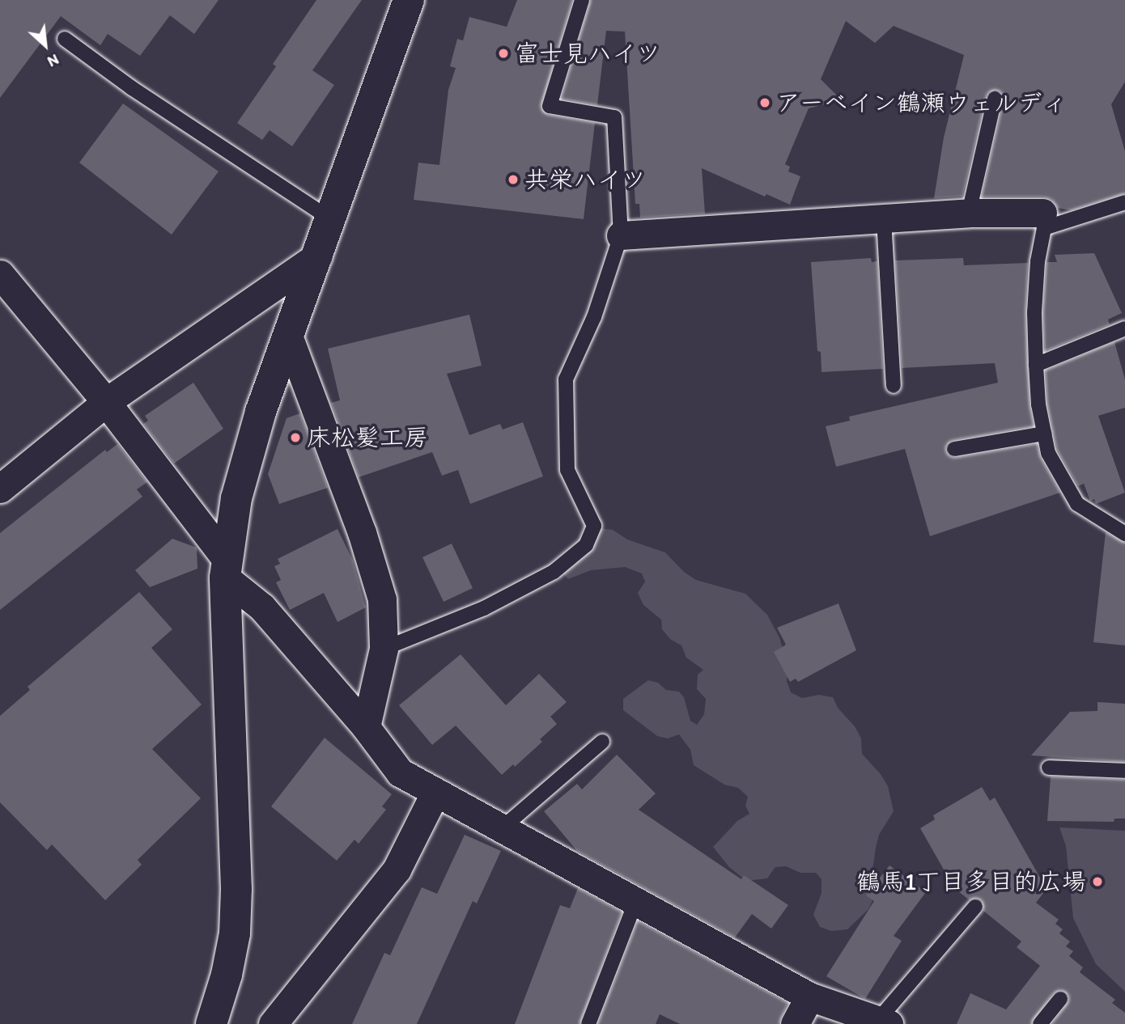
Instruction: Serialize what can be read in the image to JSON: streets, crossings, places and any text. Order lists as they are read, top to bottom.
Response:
{
  "places": [
    "富士見ハイツ",
    "アーベイン鶴瀬ウェルディ",
    "共栄ハイツ",
    "床松髪工房",
    "鶴馬1丁目多目的広場"
  ],
  "north": "bottom right"
}
